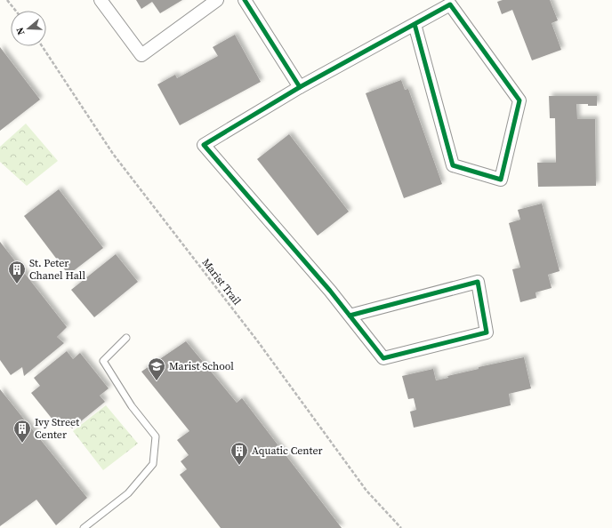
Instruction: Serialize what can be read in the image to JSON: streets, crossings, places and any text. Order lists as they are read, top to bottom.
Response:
{
  "streets": {
    "path": ["Marist Trail"]
  },
  "places": {
    "building": ["St. Peter Chanel Hall", "Ivy Street Center", "Aquatic Center"],
    "school or university": ["Marist School"]
  },
  "north": "left"
}
